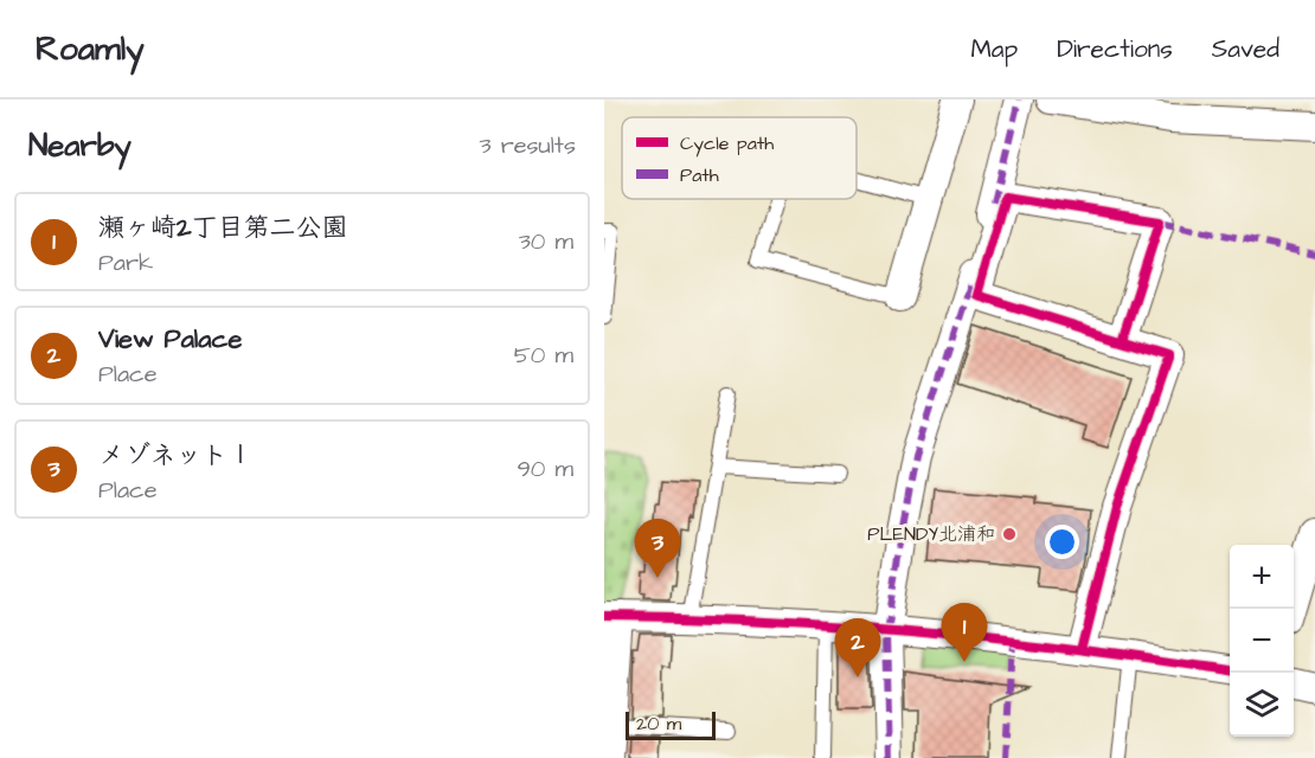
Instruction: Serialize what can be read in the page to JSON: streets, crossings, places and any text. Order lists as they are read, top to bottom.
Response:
{
  "places": ["PLENDY北浦和"],
  "legend": ["Cycle path", "Path"],
  "scale_bar": "20 m",
  "page": {
    "header": "Roamly",
    "nav": ["Map", "Directions", "Saved"],
    "heading": ["Nearby", "3 results"],
    "list": [
      {
        "mark": "1",
        "name": "瀬ヶ崎2丁目第二公園",
        "note": "Park",
        "value": "30 m"
      },
      {
        "mark": "2",
        "name": "View Palace",
        "note": "Place",
        "value": "50 m"
      },
      {
        "mark": "3",
        "name": "メゾネットⅠ",
        "note": "Place",
        "value": "90 m"
      }
    ],
    "pins": ["3", "1", "2"],
    "map_buttons": ["+", "−"],
    "scale": "20 m"
  }
}
